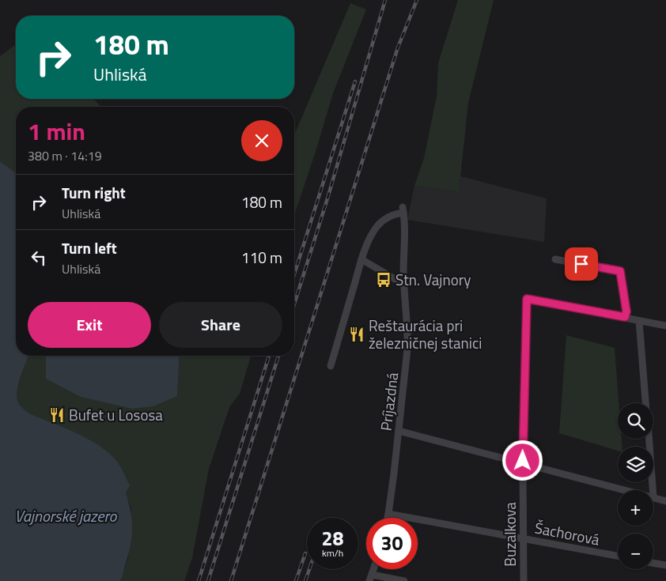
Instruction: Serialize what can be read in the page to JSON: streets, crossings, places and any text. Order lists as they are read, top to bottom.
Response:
{
  "streets": {
    "street": ["Príjazdná", "Šachorová", "Buzalkova"]
  },
  "crossings": [
    ["Príjazdná", "Šachorová"],
    ["Šachorová", "Buzalkova"]
  ],
  "water": ["Vajnorské jazero"],
  "places": {
    "bus stop": ["Stn. Vajnory"],
    "restaurant": ["Reštaurácia pri železničnej stanici", "Bufet u Lososa"]
  },
  "page": {
    "turn": ["180 m", "Uhliská"],
    "heading": ["1 min", "380 m · 14:19"],
    "list": [
      {
        "name": "Turn right",
        "note": "Uhliská",
        "value": "180 m"
      },
      {
        "name": "Turn left",
        "note": "Uhliská",
        "value": "110 m"
      }
    ],
    "buttons": ["Exit", "Share"],
    "map_buttons": ["+", "−"],
    "speed": "28 km/h",
    "limit": "30"
  }
}
